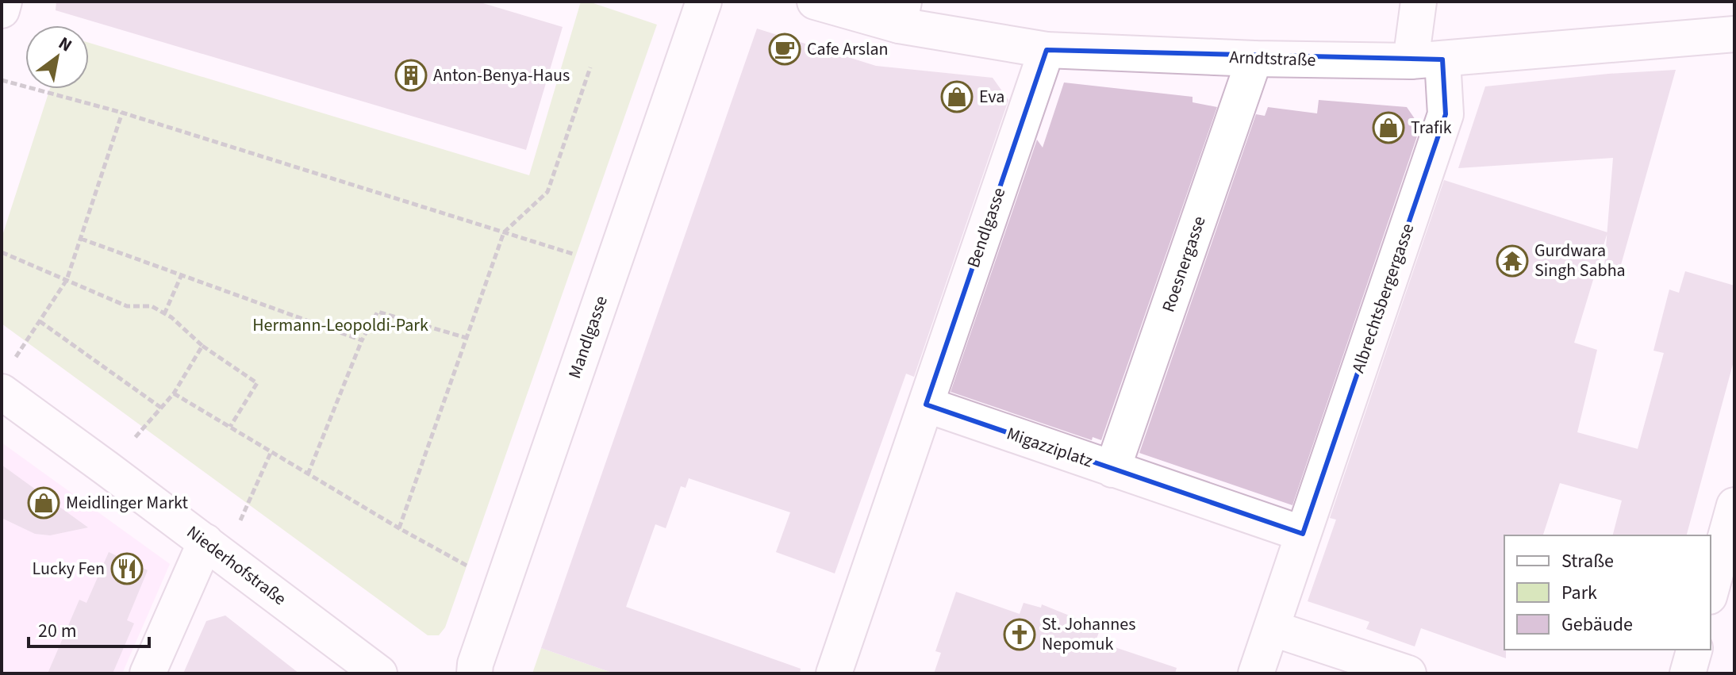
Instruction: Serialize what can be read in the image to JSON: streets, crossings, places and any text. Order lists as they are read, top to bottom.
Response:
{
  "streets": {
    "street": [
      "Arndtstraße",
      "Bendlgasse",
      "Roesnergasse",
      "Albrechtsbergergasse",
      "Mandlgasse",
      "Migazziplatz",
      "Niederhofstraße"
    ]
  },
  "crossings": [
    ["Arndtstraße", "Bendlgasse"],
    ["Arndtstraße", "Roesnergasse"],
    ["Arndtstraße", "Albrechtsbergergasse"],
    ["Bendlgasse", "Migazziplatz"],
    ["Roesnergasse", "Migazziplatz"],
    ["Albrechtsbergergasse", "Migazziplatz"]
  ],
  "parks": ["Hermann-Leopoldi-Park"],
  "places": {
    "cafe": ["Cafe Arslan"],
    "building": ["Anton-Benya-Haus"],
    "shop": ["Eva", "Trafik", "Meidlinger Markt"],
    "temple": ["Gurdwara Singh Sabha"],
    "restaurant": ["Lucky Fen"],
    "church": ["St. Johannes Nepomuk"]
  },
  "legend": ["Straße", "Park", "Gebäude"],
  "scale_bar": "20 m",
  "north": "top right"
}
